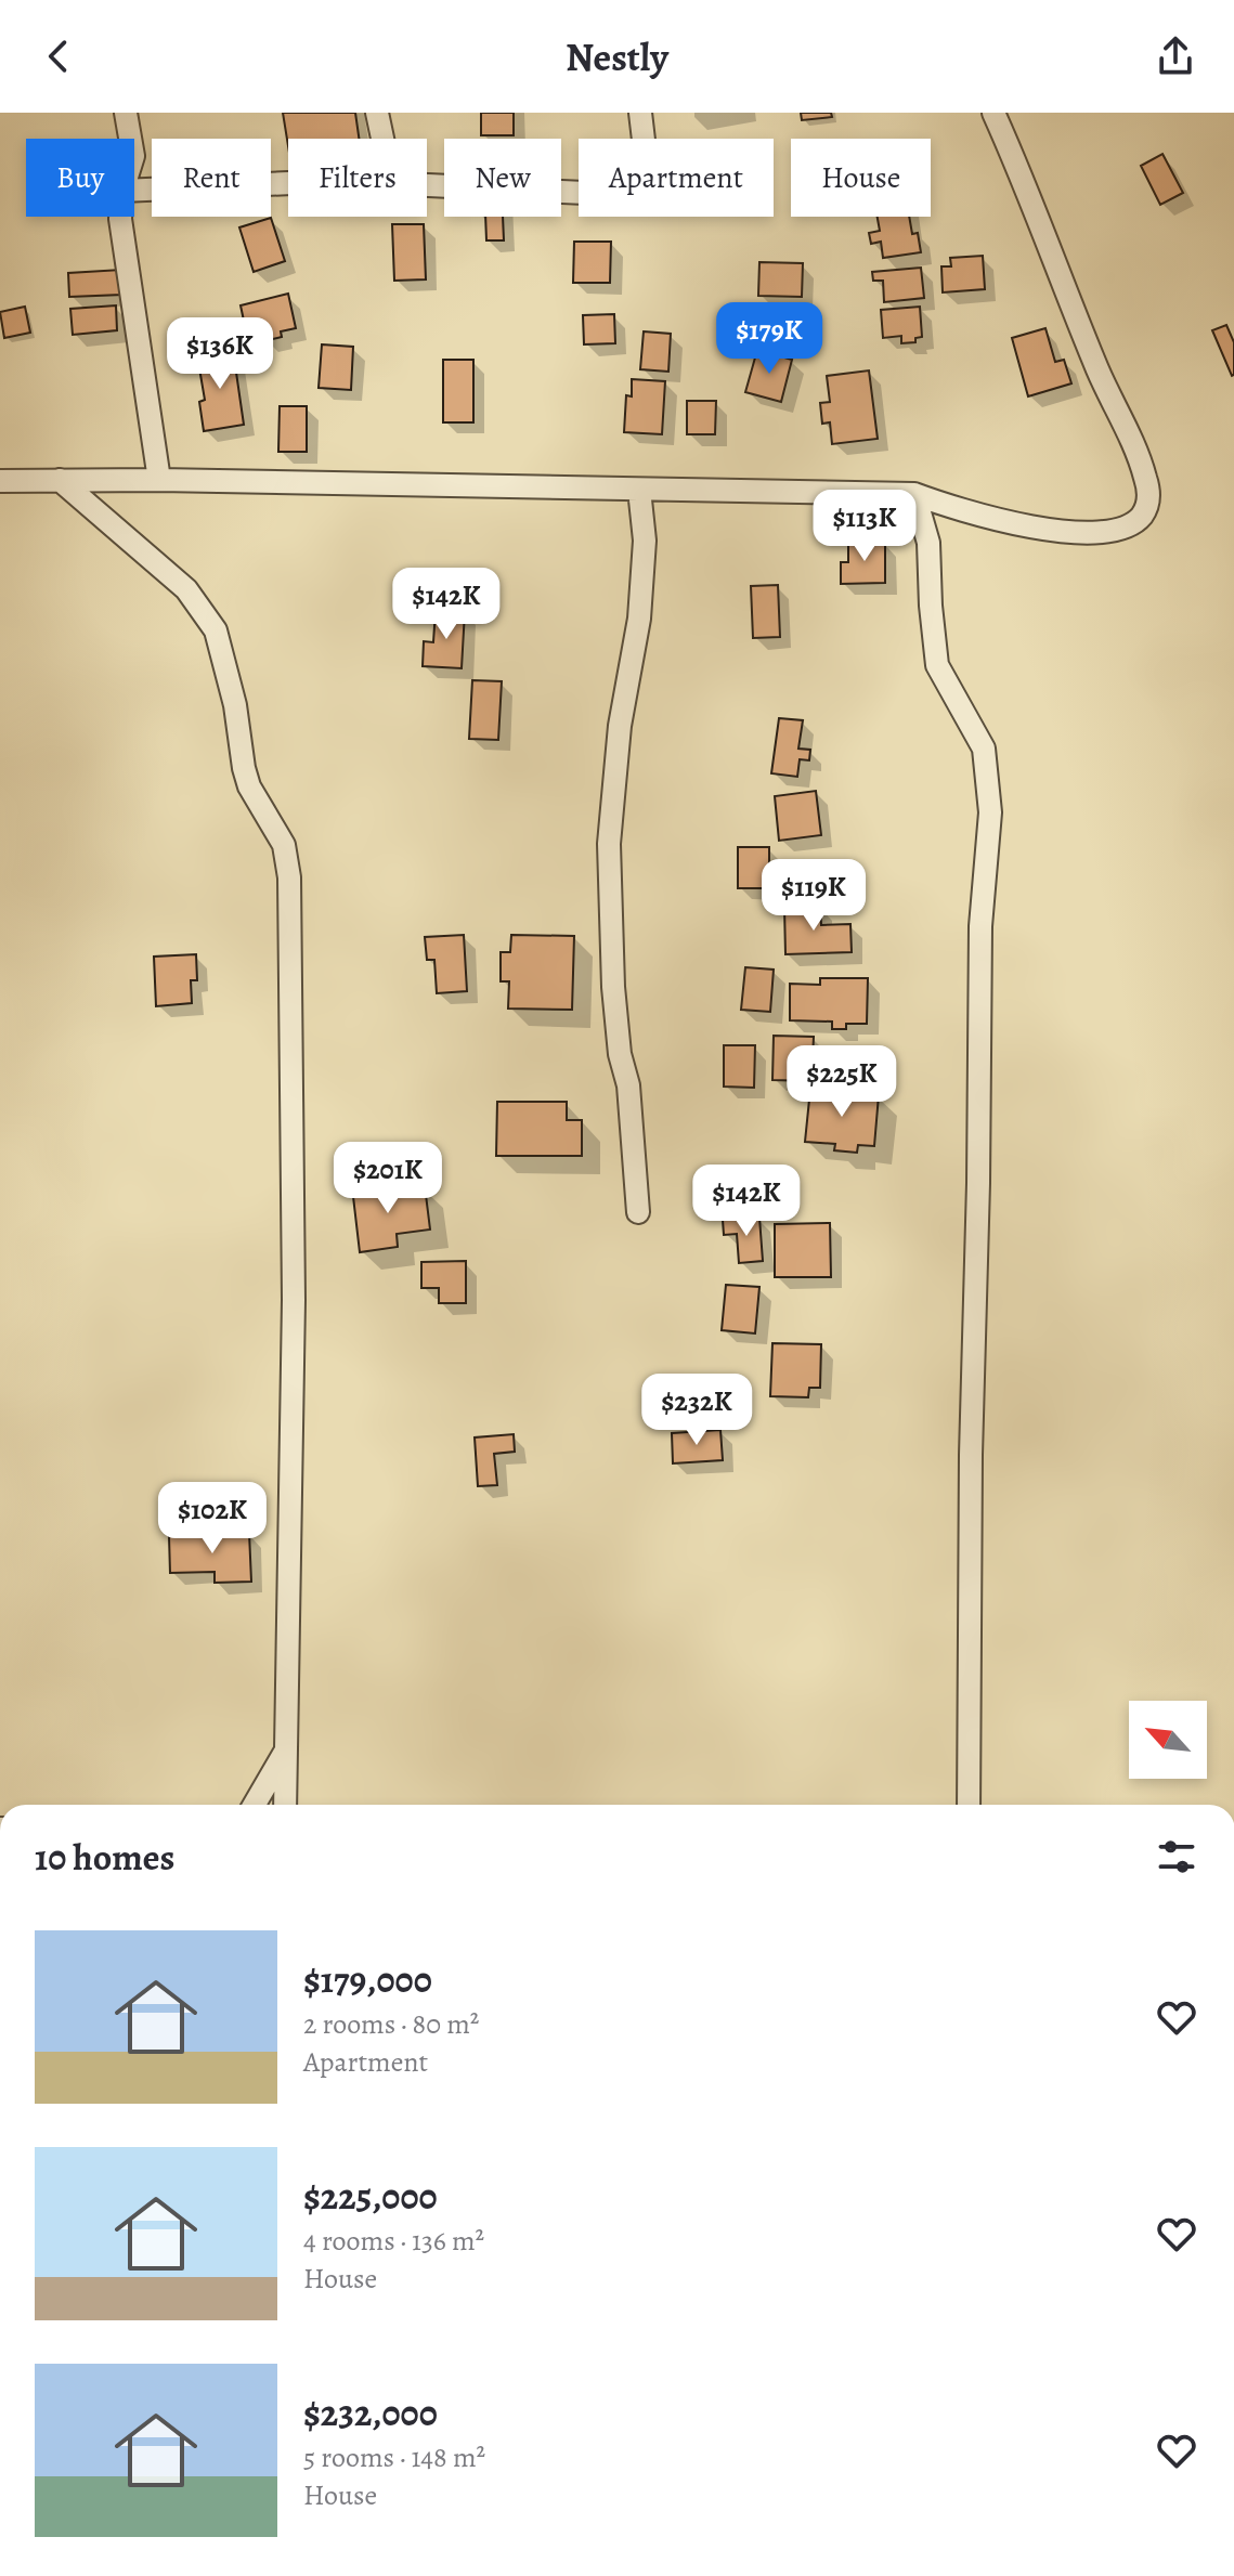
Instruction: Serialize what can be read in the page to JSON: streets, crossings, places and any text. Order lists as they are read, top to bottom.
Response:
{
  "north": "top left",
  "page": {
    "header": "Nestly",
    "chip": [
      "Buy",
      "Rent",
      "Filters",
      "New",
      "Apartment",
      "House"
    ],
    "price": [
      "$179K",
      "$136K",
      "$113K",
      "$142K",
      "$119K",
      "$225K",
      "$201K",
      "$142K",
      "$232K",
      "$102K"
    ],
    "heading": "10 homes",
    "list": [
      {
        "name": "$179,000",
        "note": "2 rooms · 80 m² · Apartment"
      },
      {
        "name": "$225,000",
        "note": "4 rooms · 136 m² · House"
      },
      {
        "name": "$232,000",
        "note": "5 rooms · 148 m² · House"
      }
    ]
  }
}
